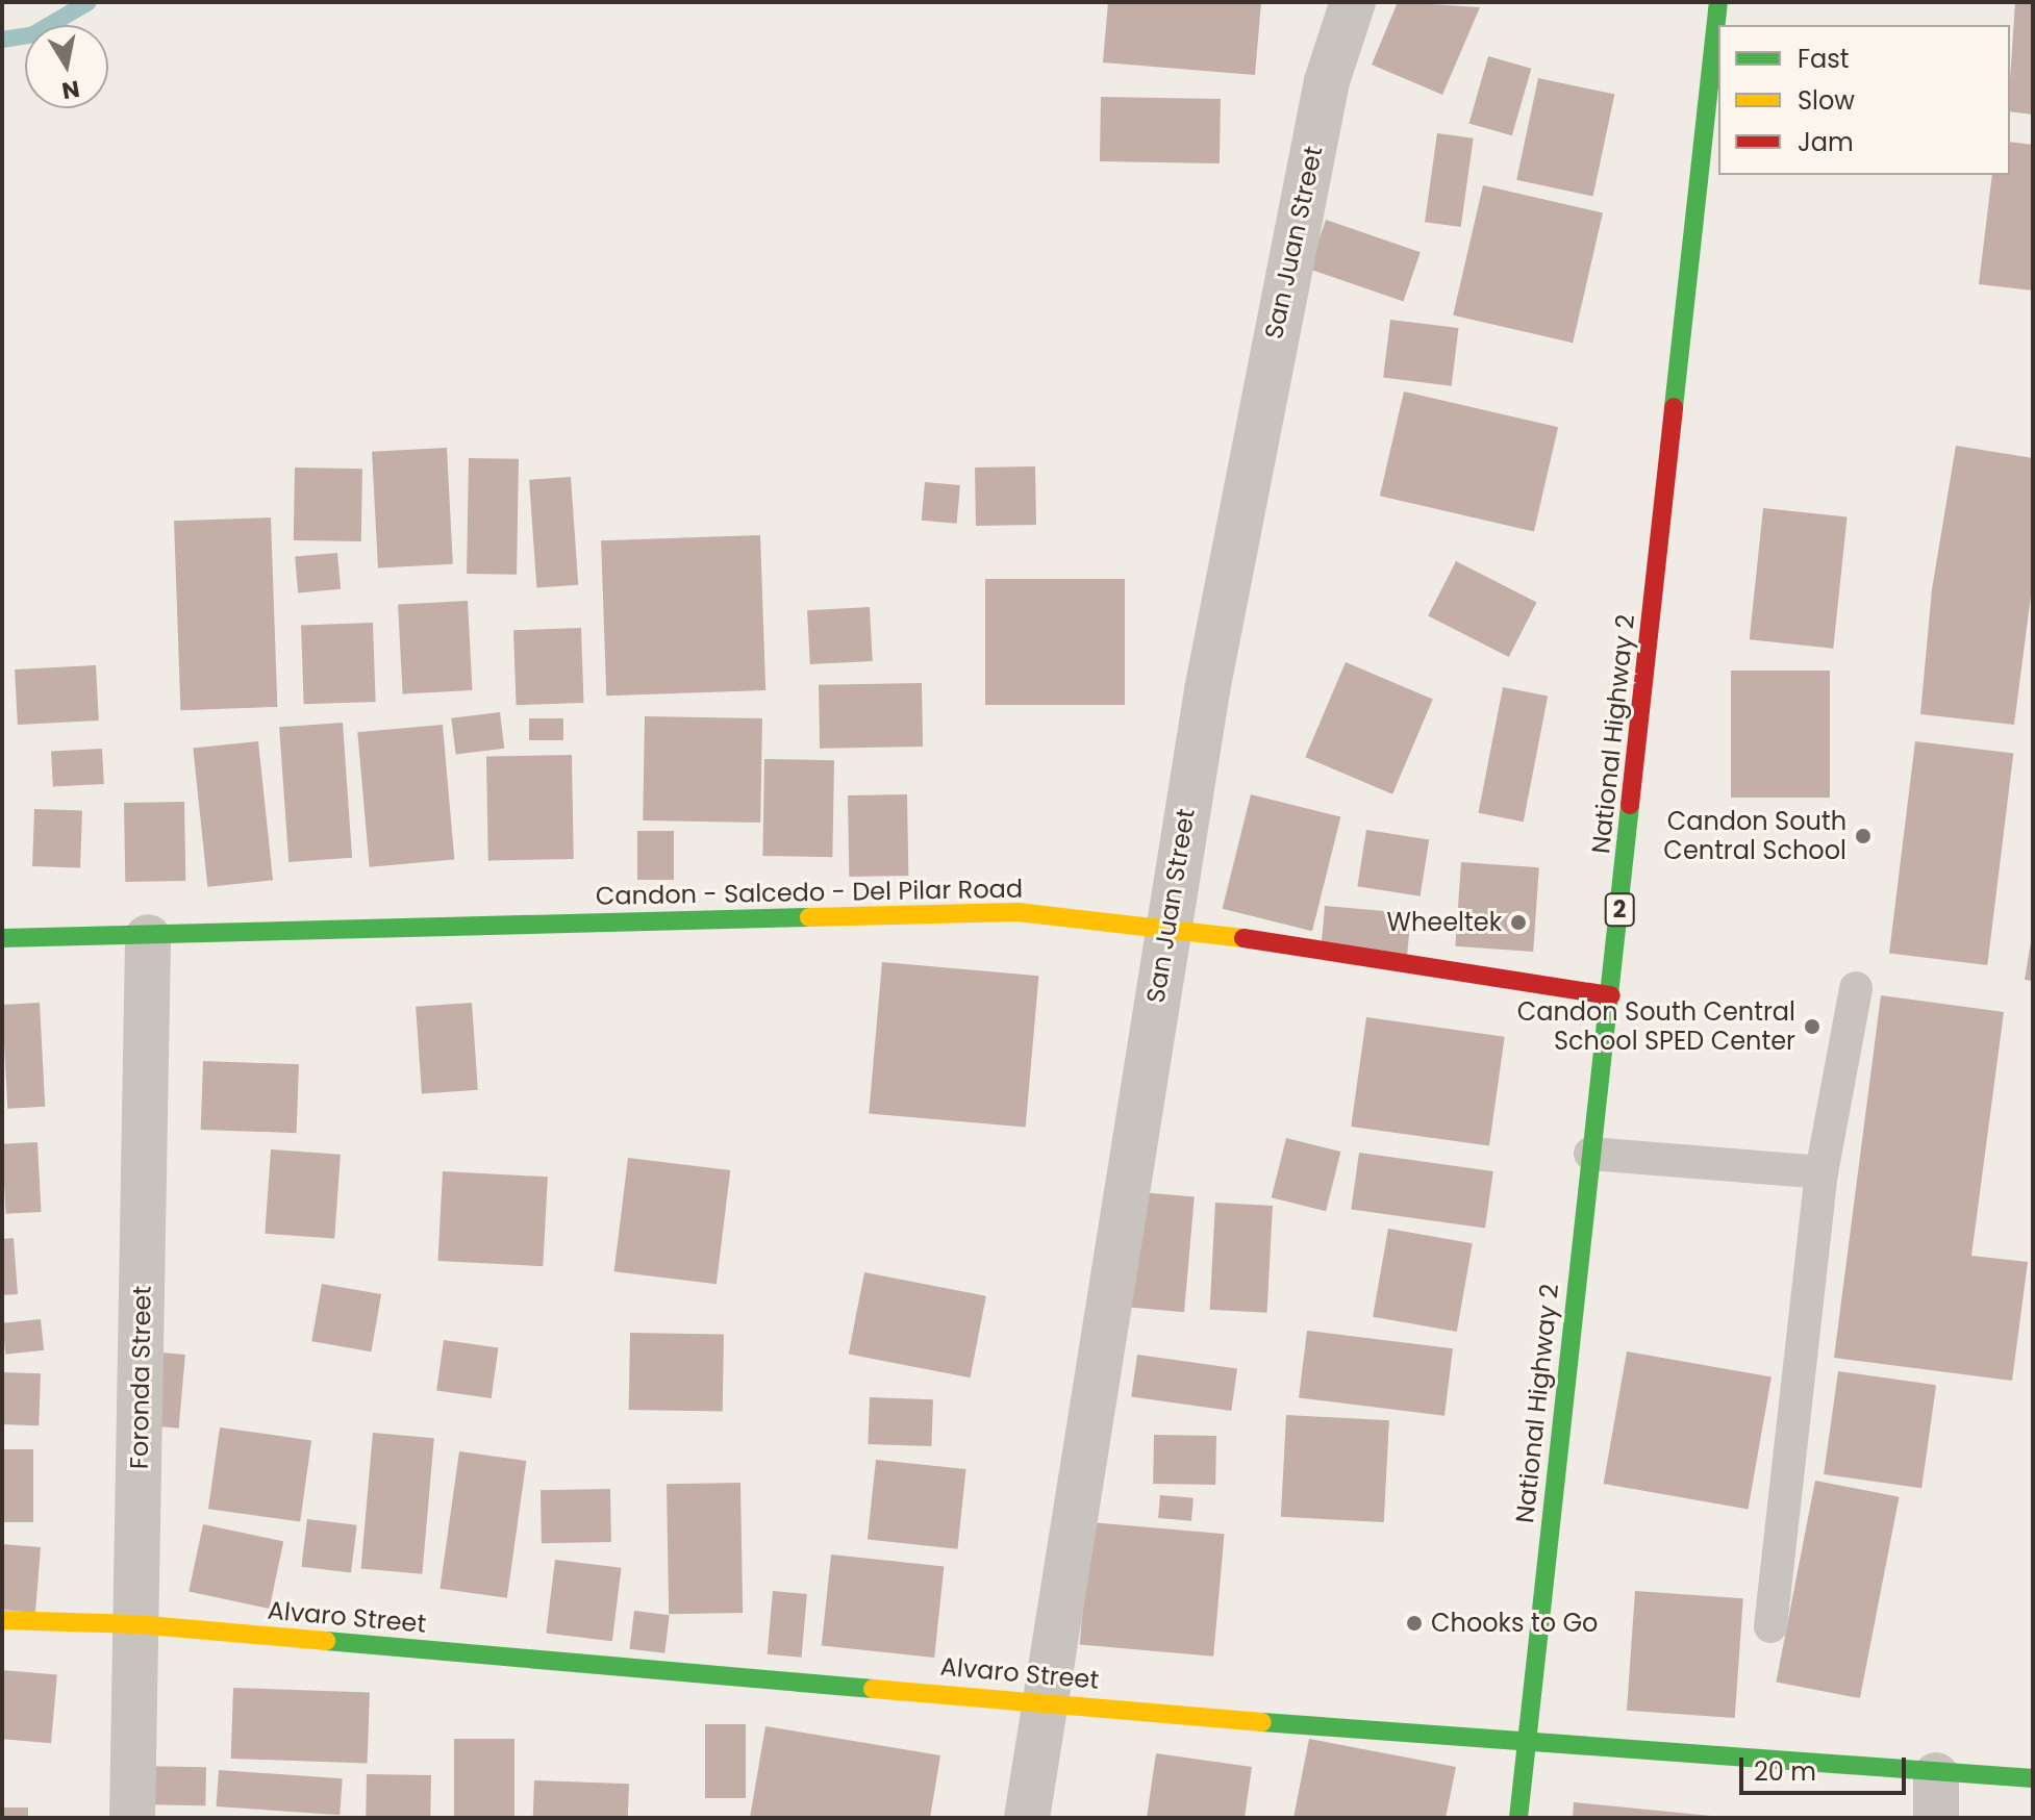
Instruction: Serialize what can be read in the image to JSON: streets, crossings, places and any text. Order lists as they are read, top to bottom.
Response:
{
  "streets": {
    "main road": [
      "National Highway 2",
      "Candon - Salcedo - Del Pilar Road",
      "2",
      "Alvaro Street"
    ],
    "street": ["San Juan Street", "Foronda Street"]
  },
  "crossings": [
    ["San Juan Street", "Candon - Salcedo - Del Pilar Road"],
    ["San Juan Street", "Alvaro Street"],
    ["National Highway 2", "Candon - Salcedo - Del Pilar Road"],
    ["National Highway 2", "Alvaro Street"],
    ["Candon - Salcedo - Del Pilar Road", "Foronda Street"],
    ["Foronda Street", "Alvaro Street"]
  ],
  "places": [
    "Candon South Central School",
    "Wheeltek",
    "Candon South Central School SPED Center",
    "Chooks to Go"
  ],
  "legend": ["Fast", "Slow", "Jam"],
  "scale_bar": "20 m",
  "north": "bottom"
}
